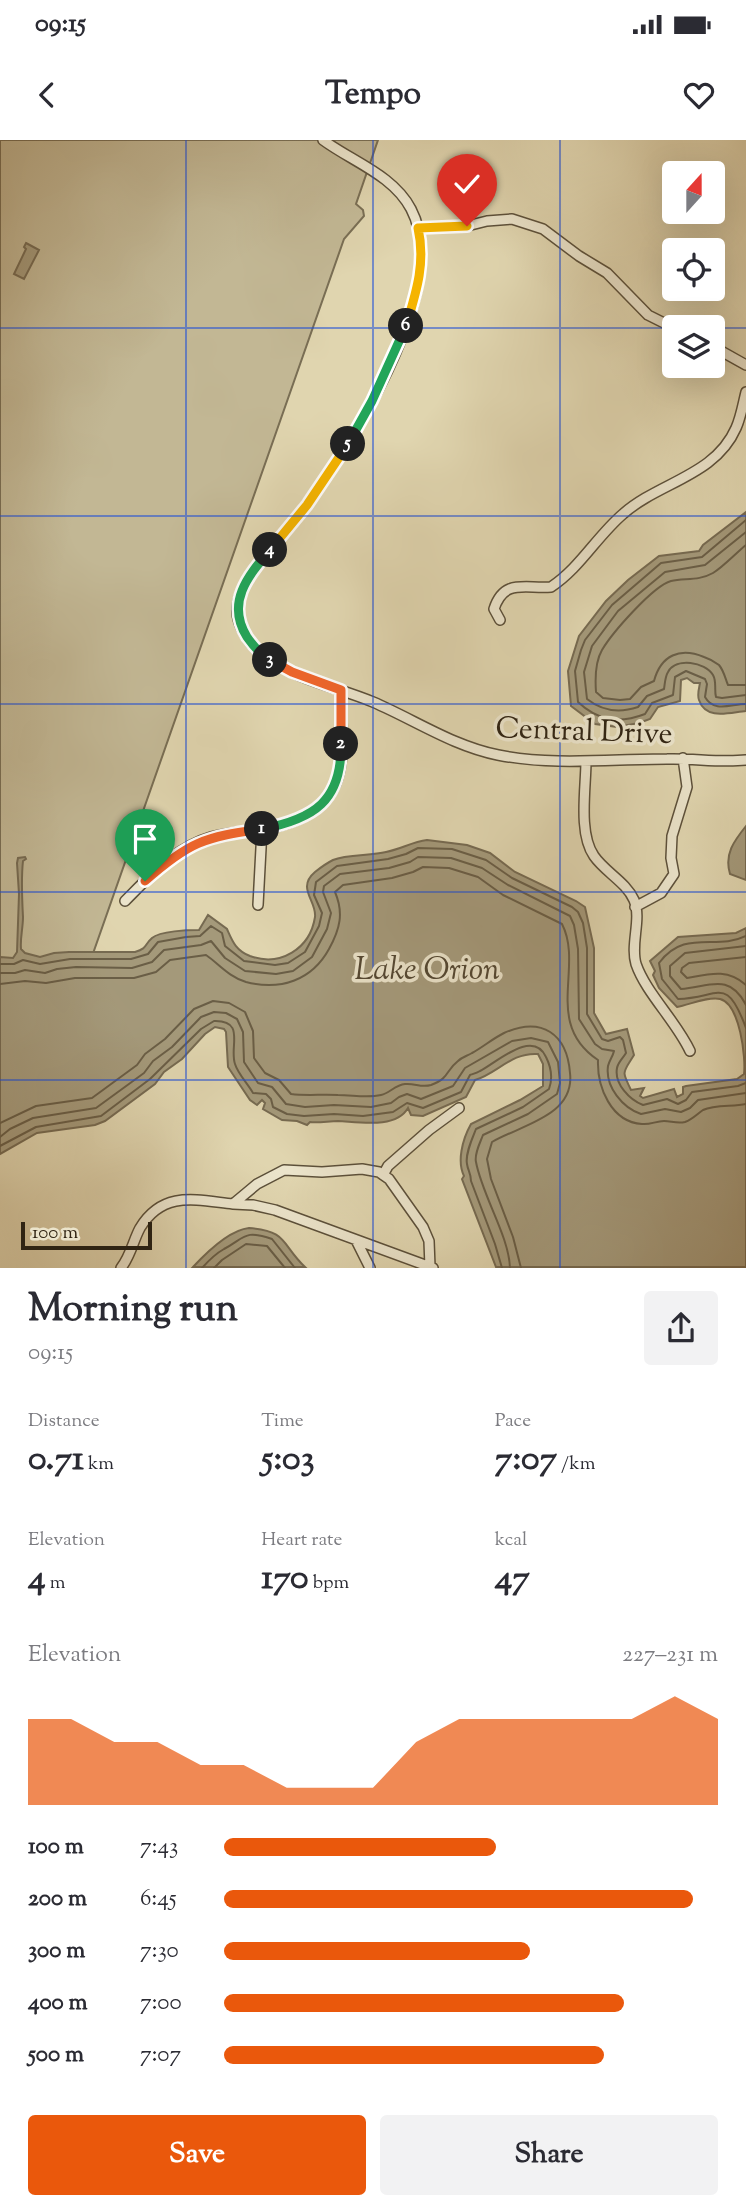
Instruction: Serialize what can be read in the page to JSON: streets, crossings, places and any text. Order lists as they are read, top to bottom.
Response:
{
  "streets": {
    "street": ["Central Drive"]
  },
  "water": ["Lake Orion"],
  "scale_bar": "100 m",
  "north": "top",
  "page": {
    "status": "09:15",
    "header": "Tempo",
    "pins": [
      "6",
      "5",
      "4",
      "3",
      "2",
      "1"
    ],
    "scale": "100 m",
    "heading": ["Morning run", "09:15"],
    "stats": [
      ["Distance", "0.71 km"],
      ["Time", "5:03"],
      ["Pace", "7:07 /km"],
      ["Elevation", "4 m"],
      ["Heart rate", "170 bpm"],
      ["kcal", "47"]
    ],
    "chart": ["Elevation", "227–231 m"],
    "list": [
      {
        "name": "100 m",
        "note": "7:43"
      },
      {
        "name": "200 m",
        "note": "6:45"
      },
      {
        "name": "300 m",
        "note": "7:30"
      },
      {
        "name": "400 m",
        "note": "7:00"
      },
      {
        "name": "500 m",
        "note": "7:07"
      }
    ],
    "buttons": ["Save", "Share"]
  }
}
